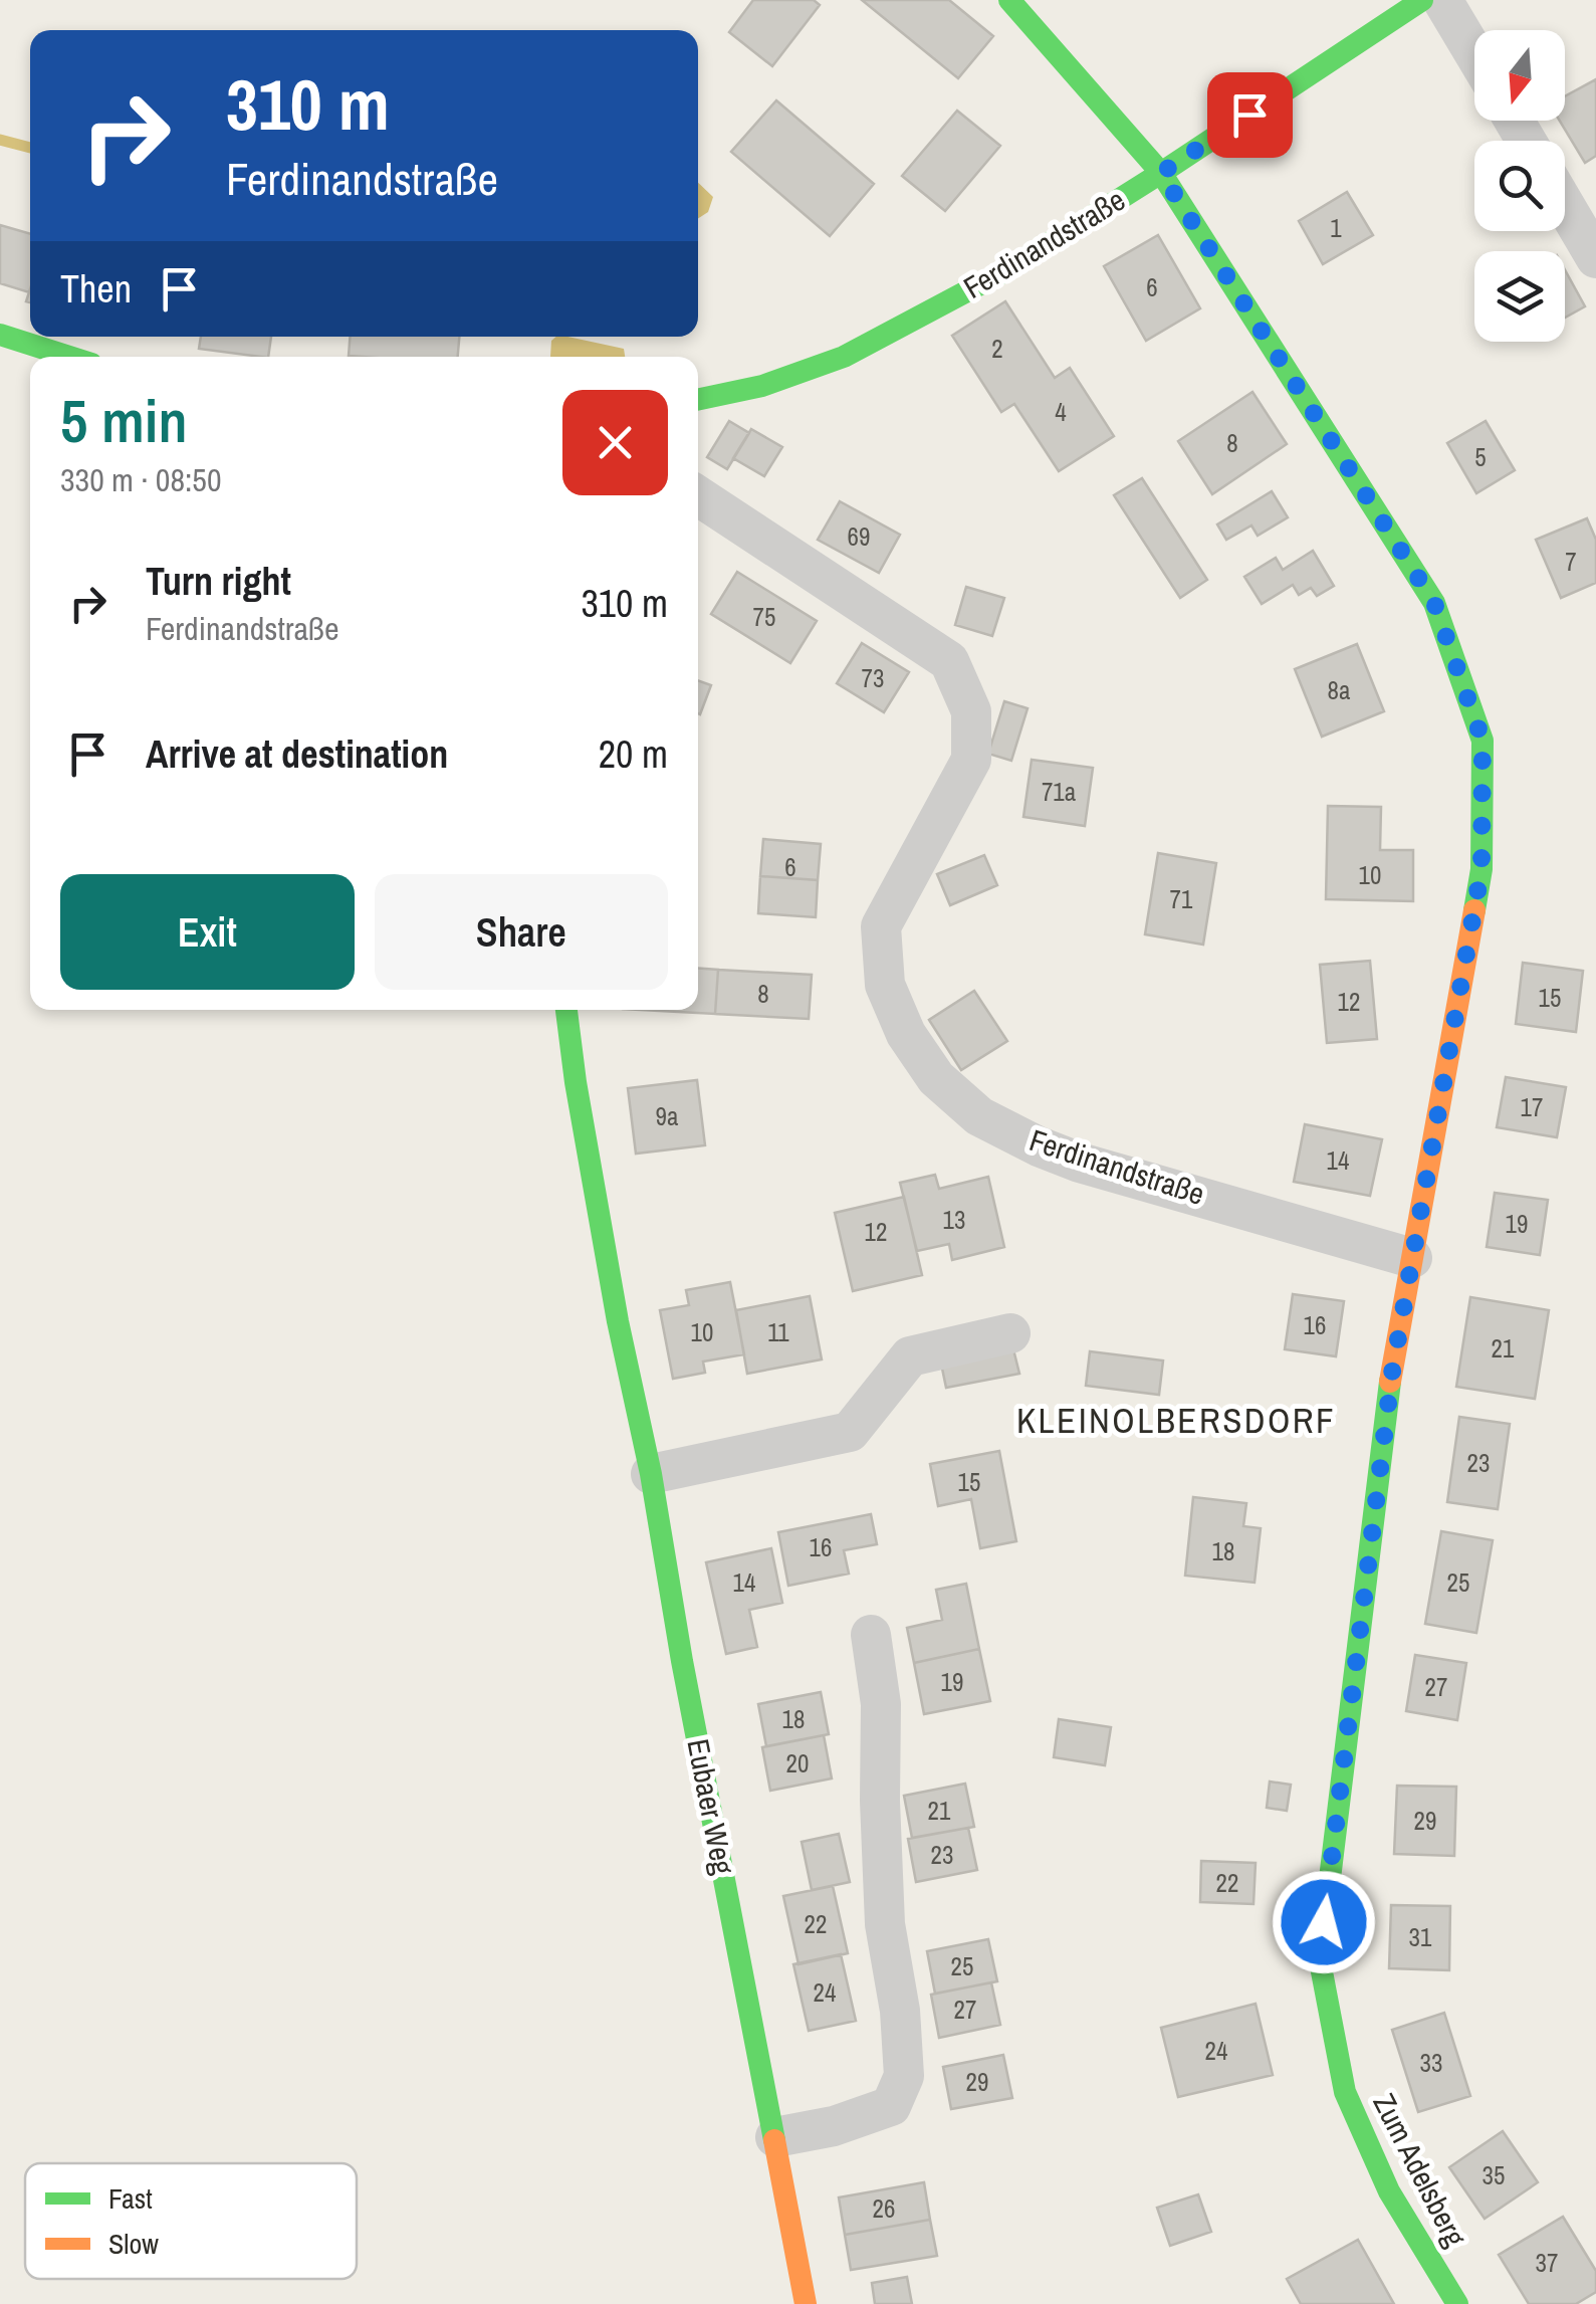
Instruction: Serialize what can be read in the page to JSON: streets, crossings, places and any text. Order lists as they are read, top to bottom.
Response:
{
  "streets": {
    "street": ["Ferdinandstraße", "Eubaer Weg", "Zum Adelsberg"]
  },
  "crossings": [
    ["Ferdinandstraße", "Zum Adelsberg"]
  ],
  "districts": ["KLEINOLBERSDORF"],
  "house_numbers": [
    "1",
    "6",
    "2",
    "4",
    "8",
    "5",
    "69",
    "7",
    "75",
    "73",
    "8a",
    "71a",
    "6",
    "10",
    "71",
    "8",
    "15",
    "12",
    "17",
    "9a",
    "14",
    "13",
    "19",
    "12",
    "16",
    "10",
    "11",
    "21",
    "23",
    "15",
    "16",
    "18",
    "14",
    "25",
    "19",
    "27",
    "18",
    "20",
    "21",
    "29",
    "23",
    "22",
    "22",
    "31",
    "25",
    "24",
    "27",
    "24",
    "33",
    "29",
    "35",
    "26",
    "37"
  ],
  "legend": ["Fast", "Slow"],
  "north": "bottom",
  "page": {
    "turn": ["310 m", "Ferdinandstraße"],
    "then": "Then",
    "heading": ["5 min", "330 m · 08:50"],
    "list": [
      {
        "name": "Turn right",
        "note": "Ferdinandstraße",
        "value": "310 m"
      },
      {
        "name": "Arrive at destination",
        "value": "20 m"
      }
    ],
    "buttons": ["Exit", "Share"]
  }
}
